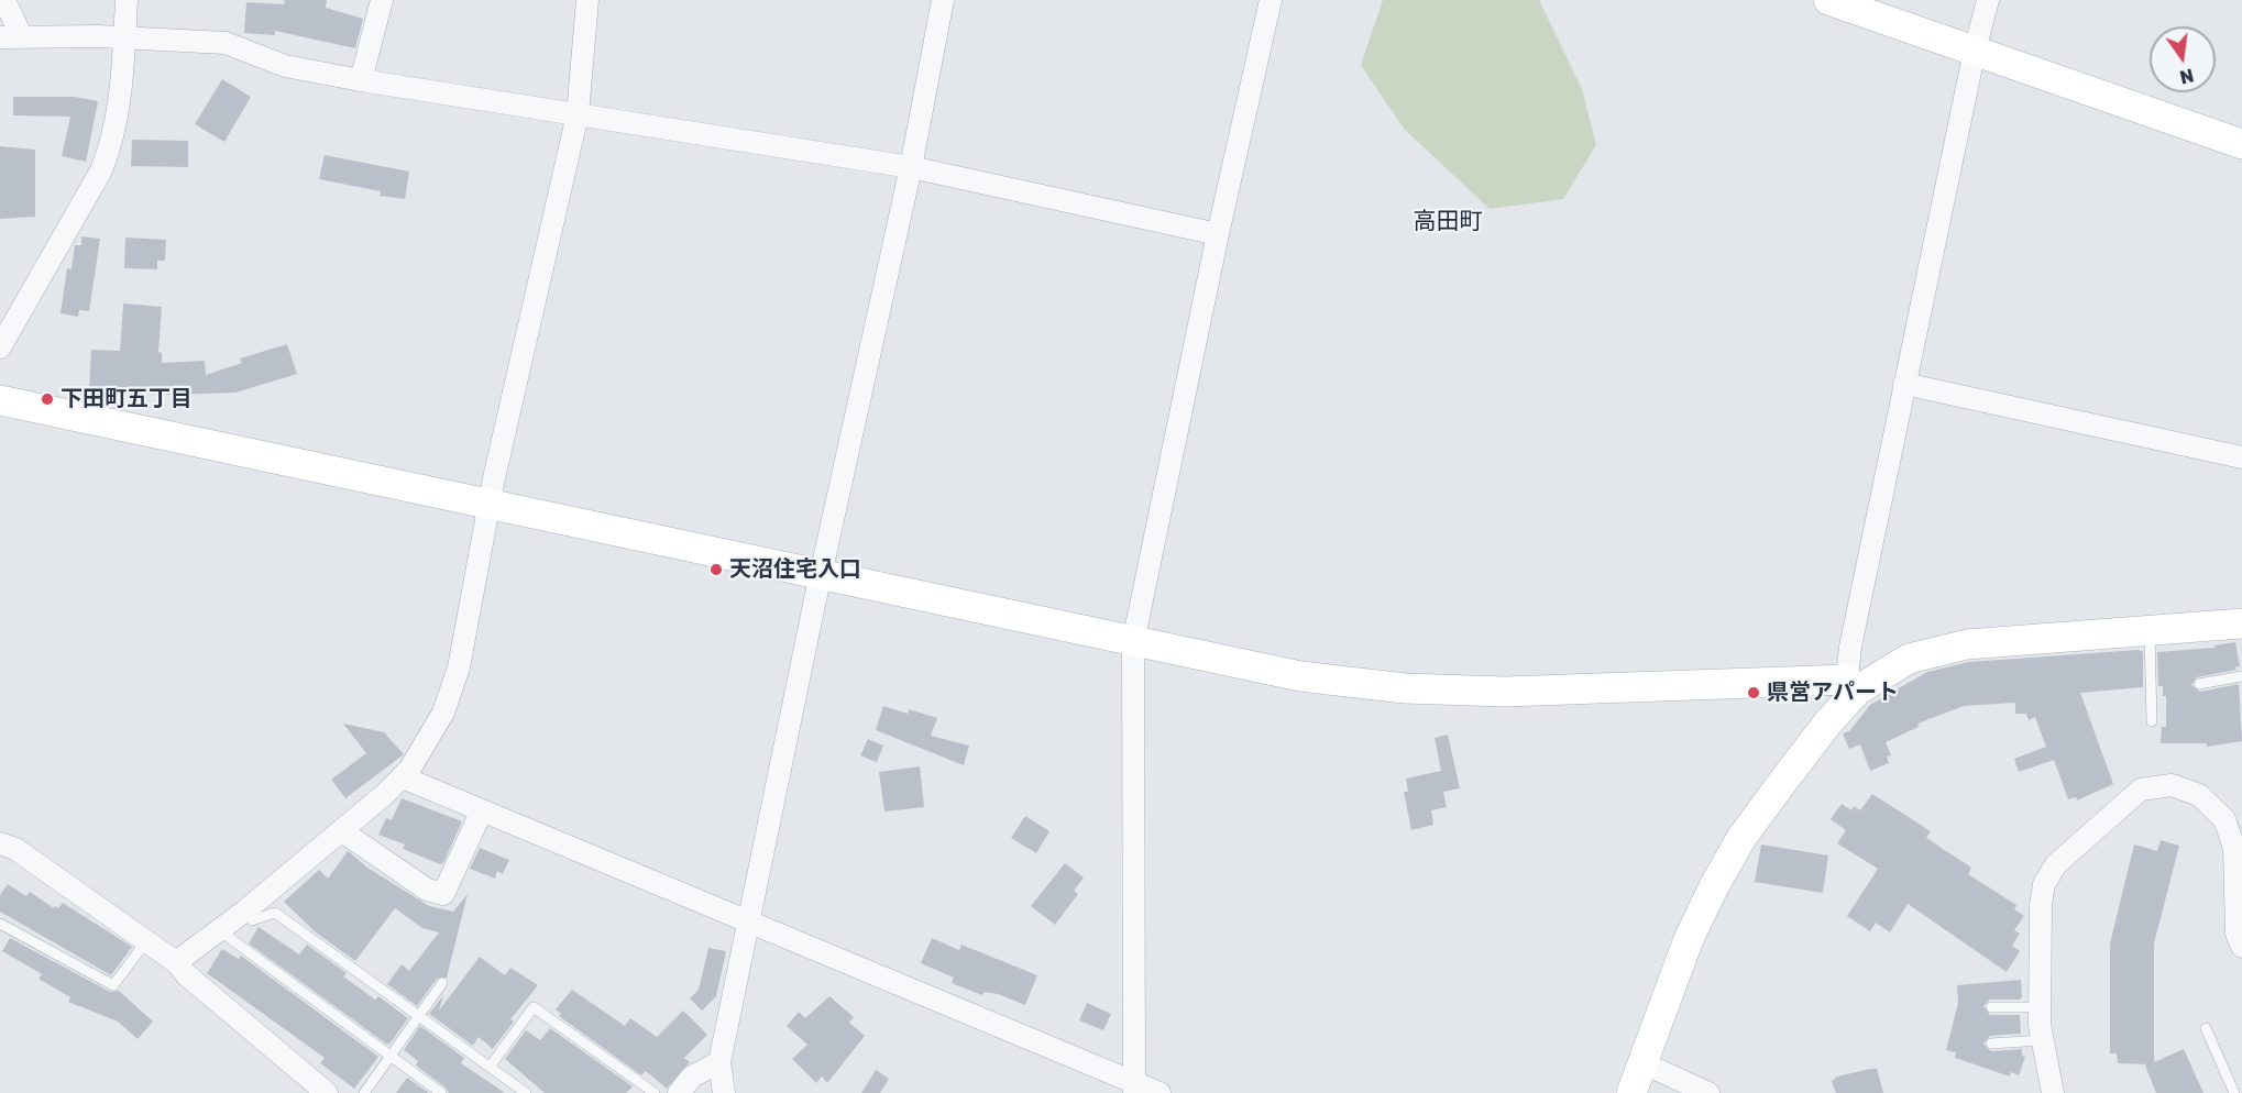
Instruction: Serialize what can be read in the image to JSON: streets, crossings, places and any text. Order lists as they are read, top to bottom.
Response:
{
  "districts": ["高田町"],
  "places": ["下田町五丁目", "天沼住宅入口", "県営アパート"],
  "north": "bottom"
}
